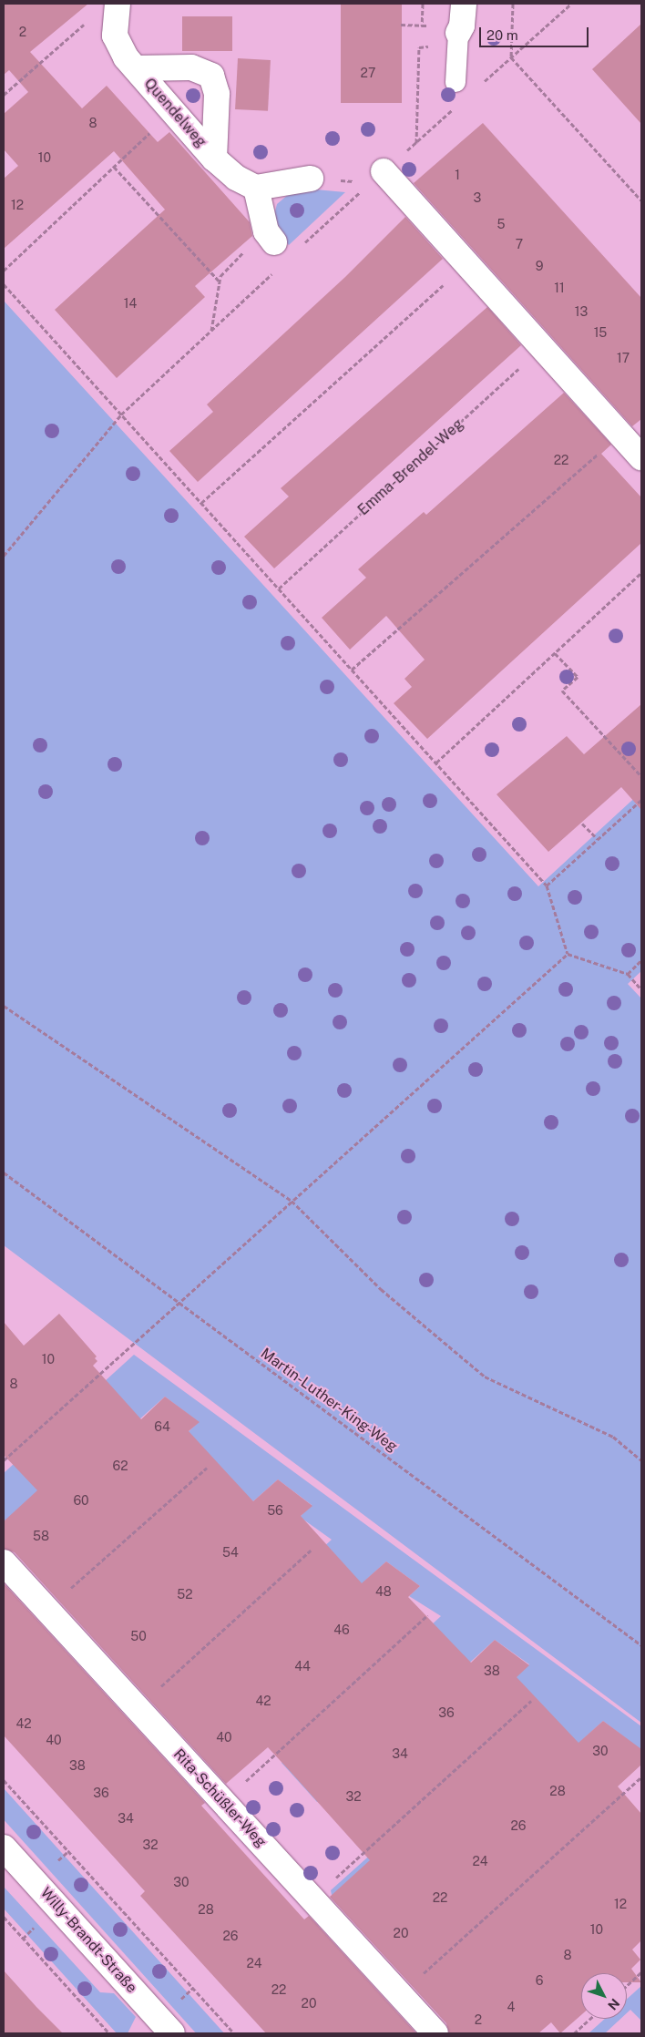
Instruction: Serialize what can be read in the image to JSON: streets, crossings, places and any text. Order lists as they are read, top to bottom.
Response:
{
  "streets": {
    "street": ["Quendelweg", "Rita-Schüßler-Weg", "Willy-Brandt-Straße"],
    "path": ["Emma-Brendel-Weg", "Martin-Luther-King-Weg"]
  },
  "house_numbers": [
    "2",
    "27",
    "8",
    "10",
    "1",
    "3",
    "12",
    "5",
    "7",
    "9",
    "11",
    "14",
    "13",
    "15",
    "17",
    "22",
    "10",
    "8",
    "64",
    "62",
    "60",
    "56",
    "58",
    "54",
    "48",
    "52",
    "46",
    "50",
    "44",
    "38",
    "42",
    "36",
    "42",
    "40",
    "40",
    "30",
    "34",
    "38",
    "28",
    "36",
    "32",
    "34",
    "26",
    "32",
    "24",
    "30",
    "22",
    "12",
    "28",
    "10",
    "20",
    "26",
    "8",
    "24",
    "6",
    "22",
    "20",
    "4",
    "2"
  ],
  "scale_bar": "20 m",
  "north": "bottom right"
}
